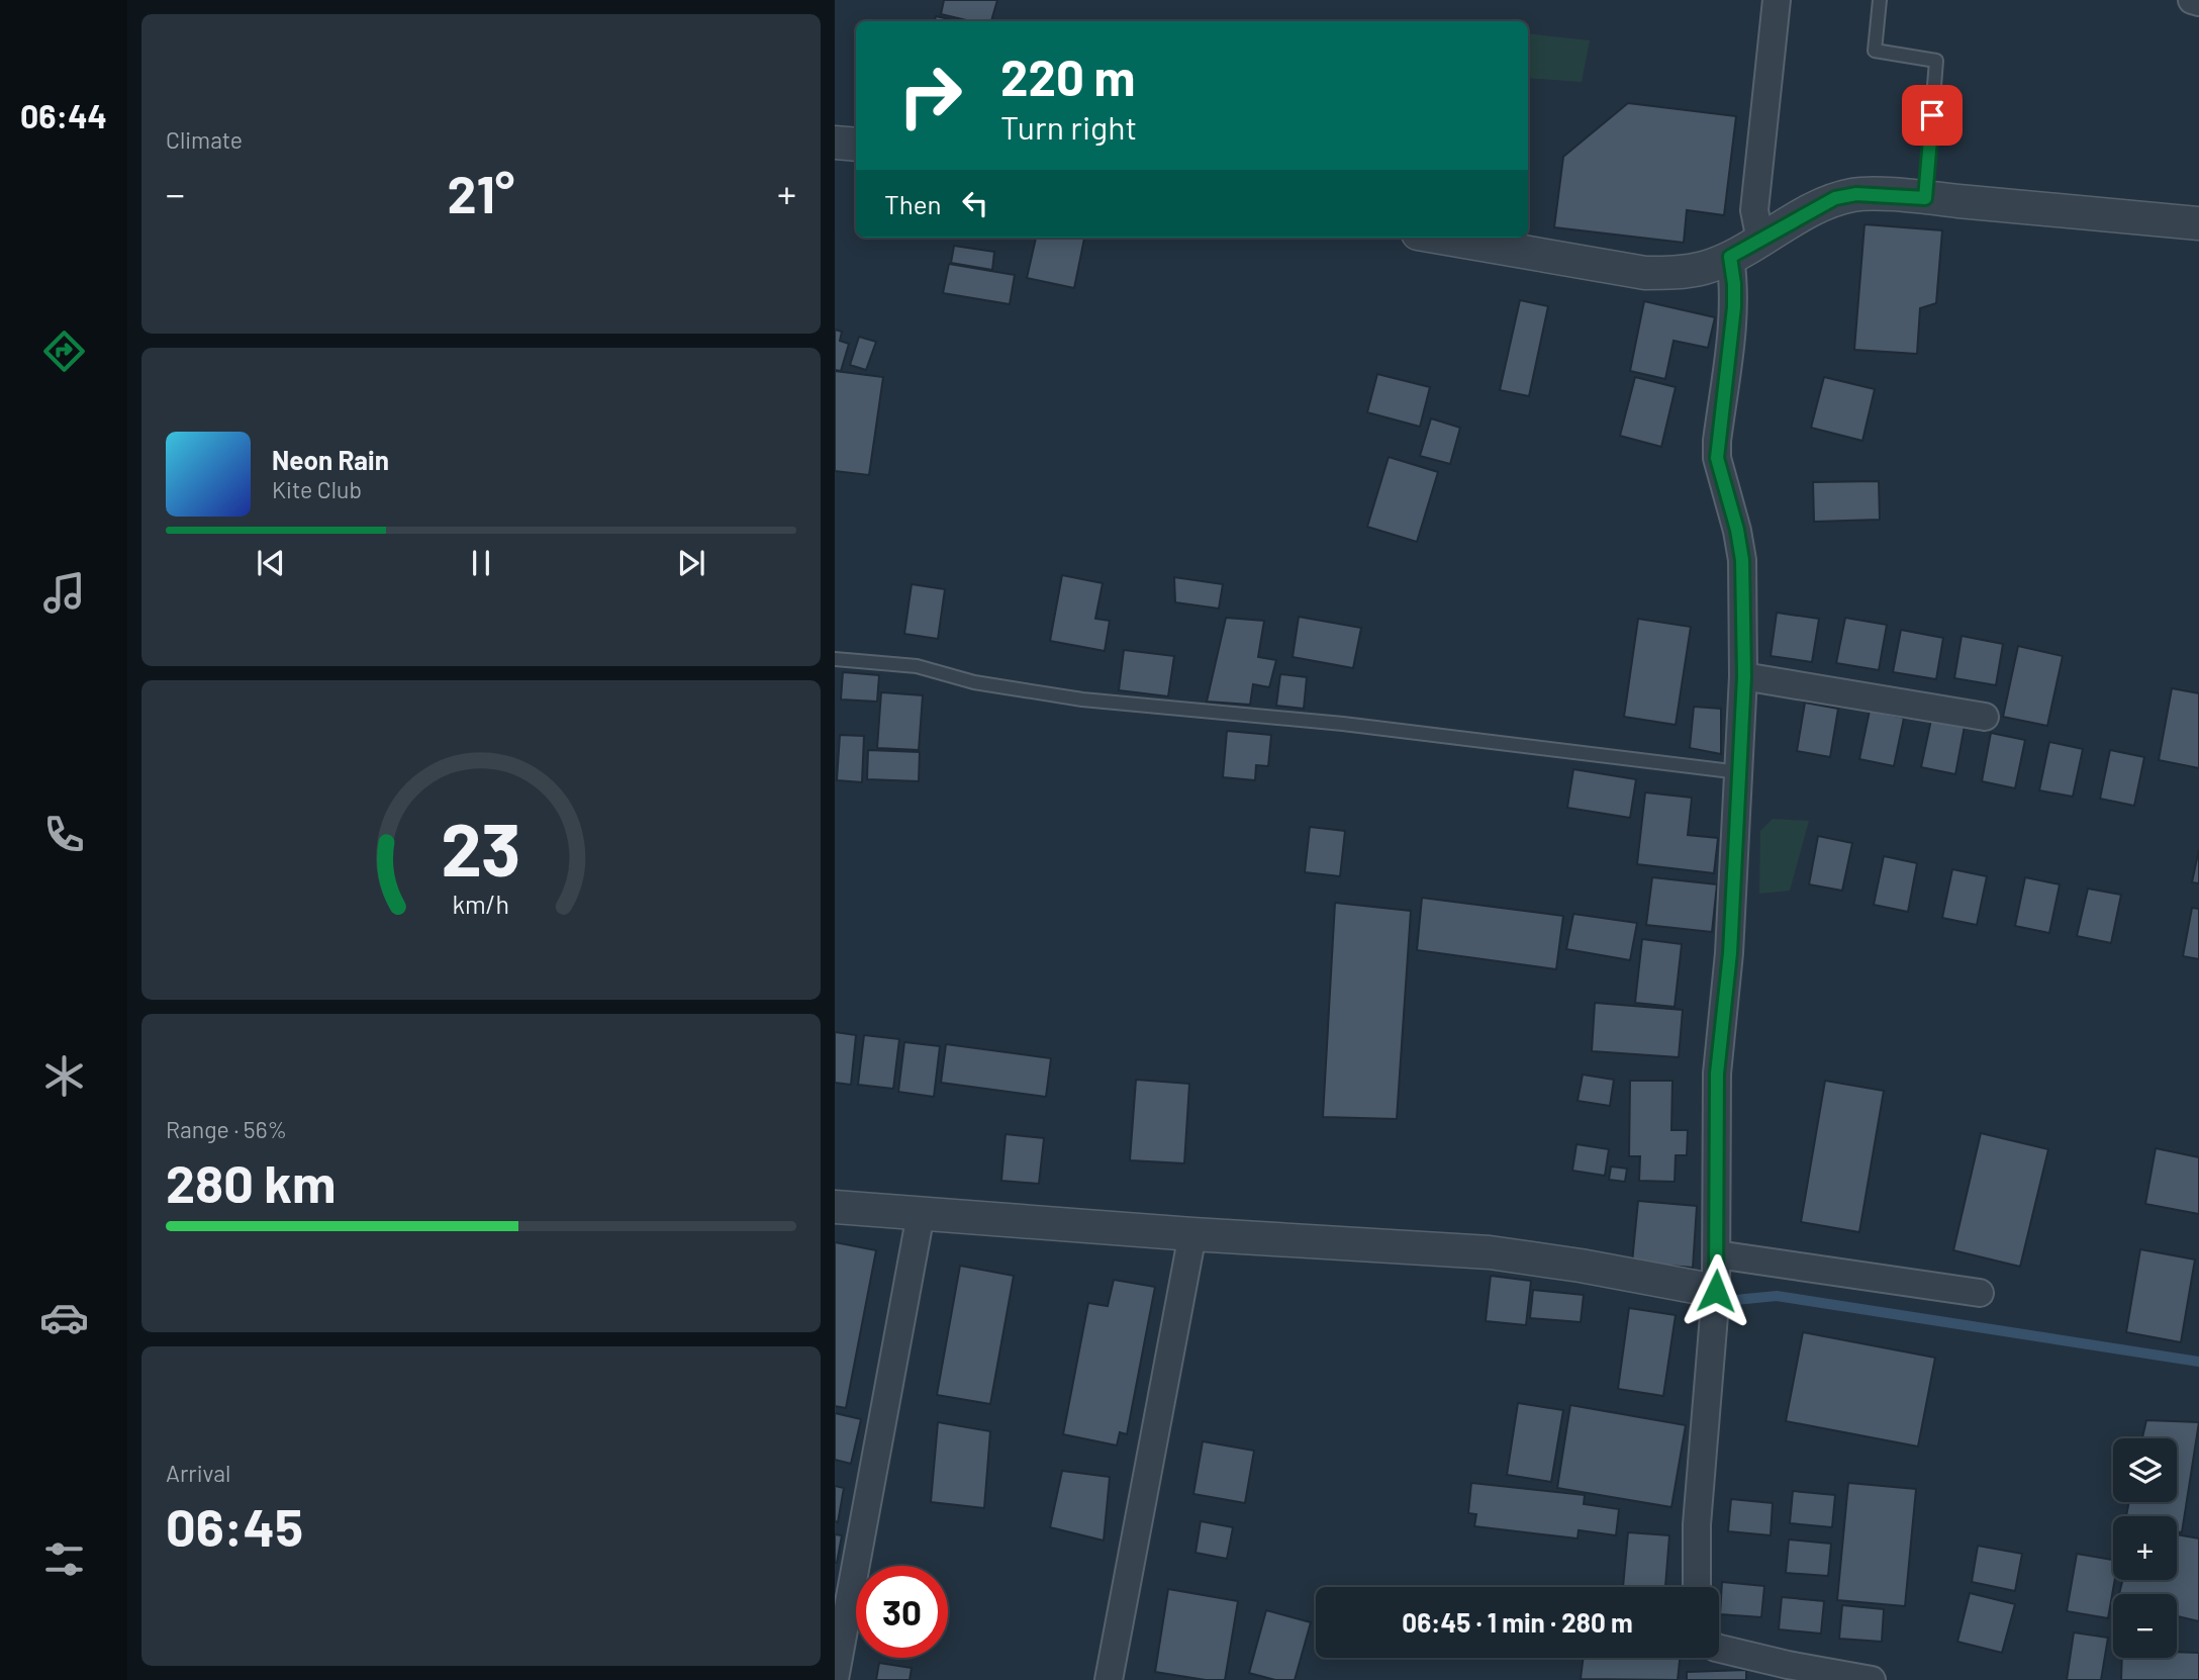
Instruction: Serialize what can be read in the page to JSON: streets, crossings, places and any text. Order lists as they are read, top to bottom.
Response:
{
  "page": {
    "tabs": "06:44",
    "tile": [
      "Climate",
      ["Range · 56%", "280 km"],
      ["Arrival", "06:45"]
    ],
    "turn": ["220 m", "Turn right"],
    "heat": ["−", "21°", "+"],
    "then": "Then",
    "song": ["Neon Rain", "Kite Club"],
    "map_buttons": ["+", "−"],
    "limit": "30",
    "trip": "06:45 · 1 min · 280 m",
    "gauge": ["23", "km/h"]
  }
}
